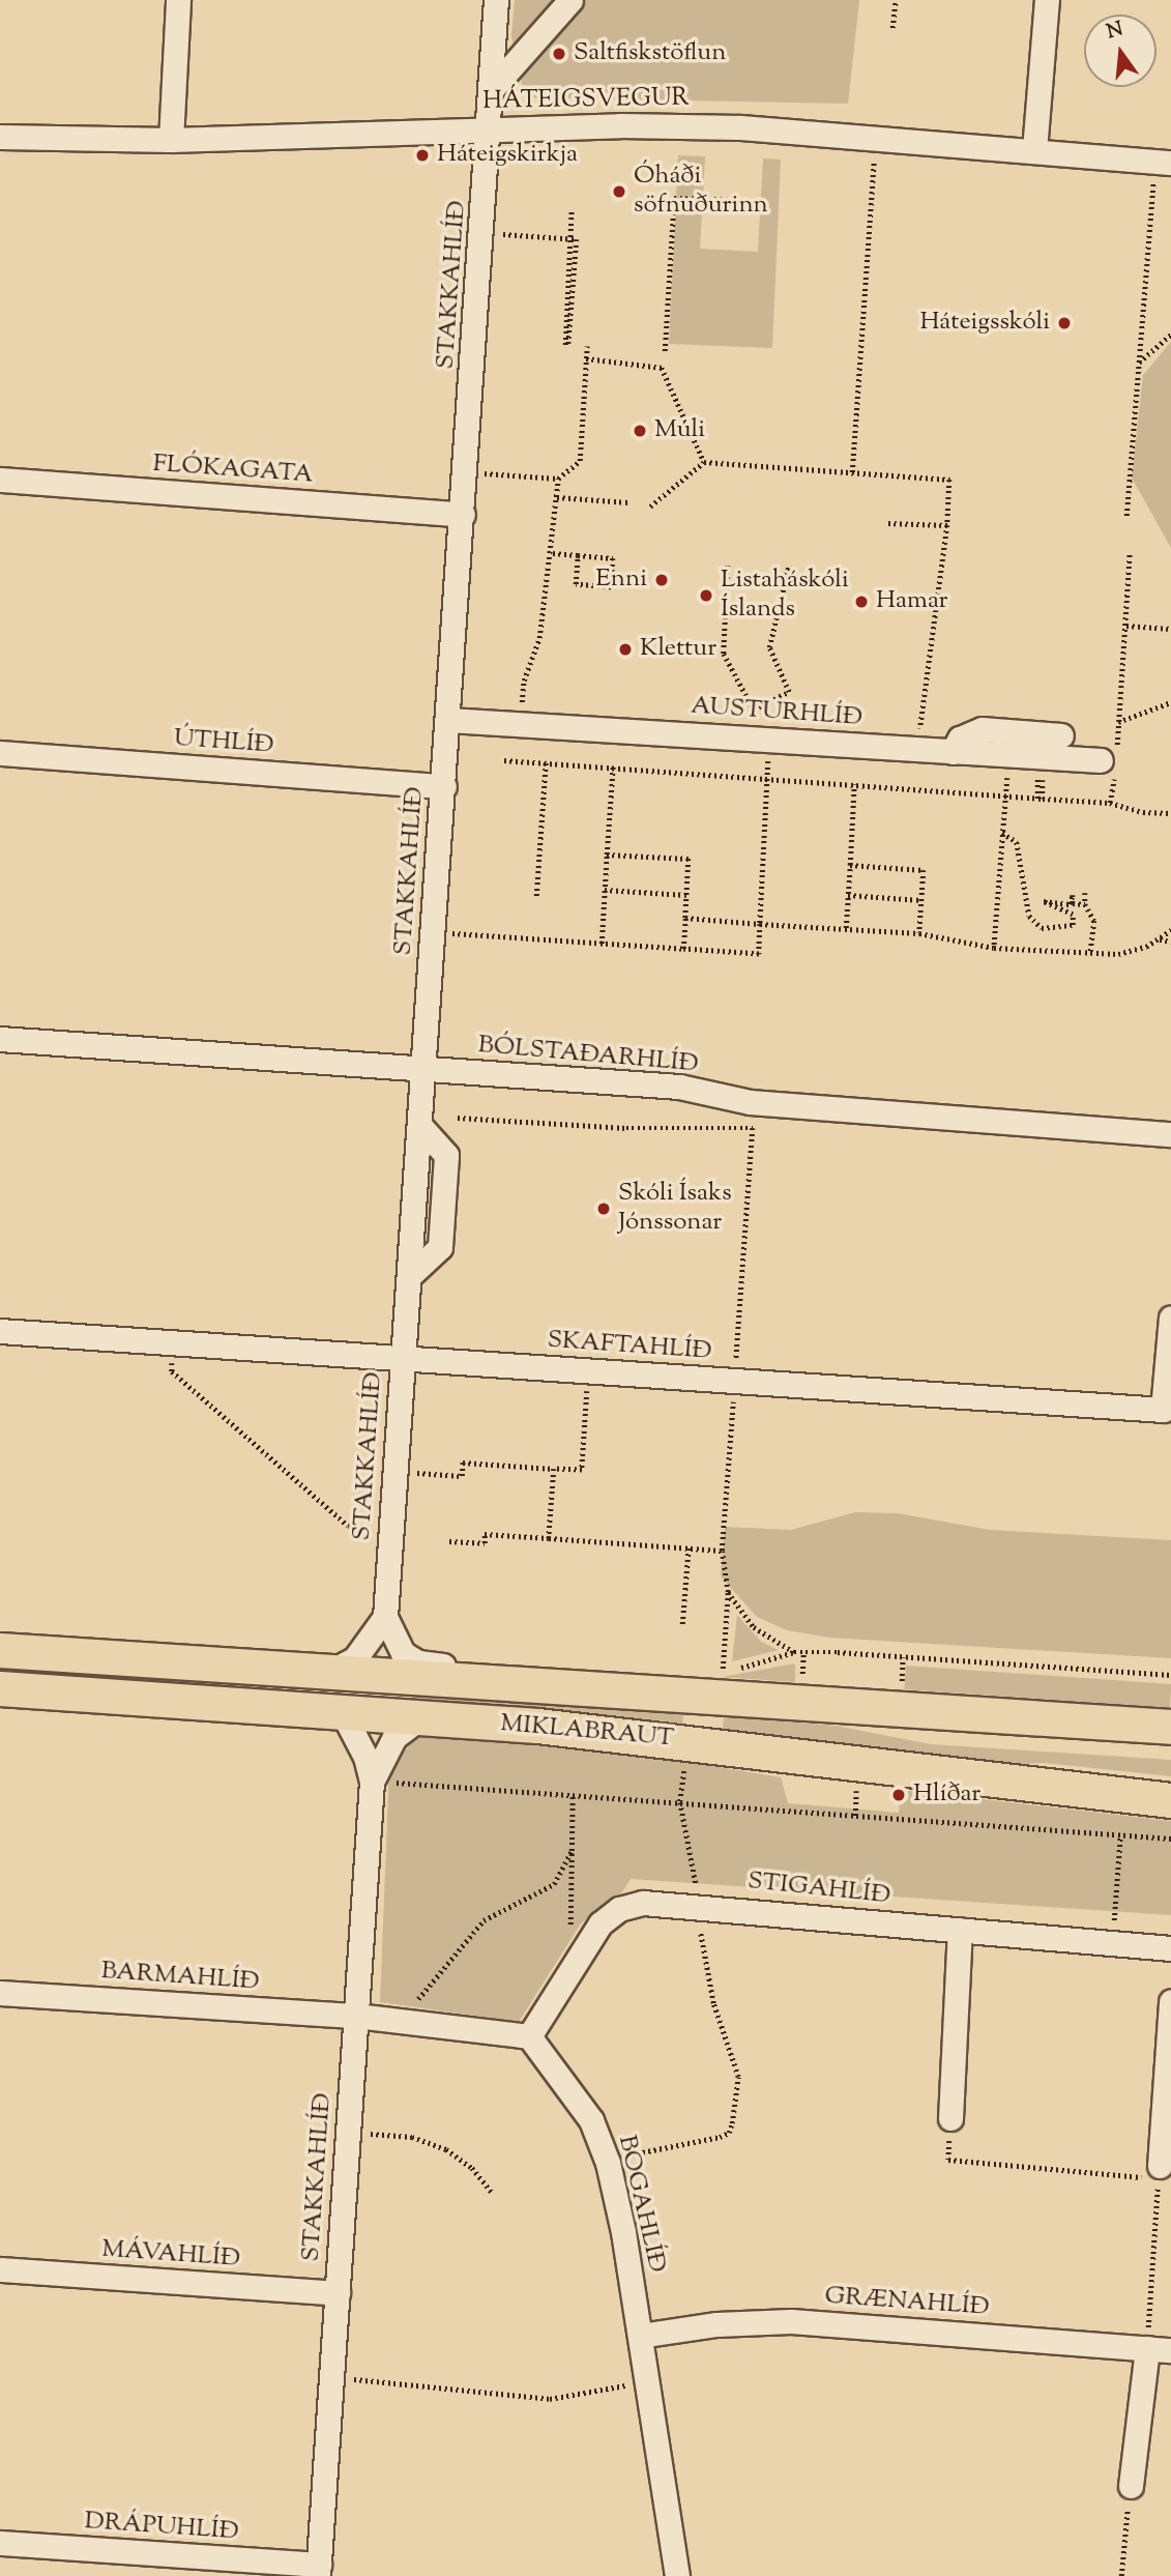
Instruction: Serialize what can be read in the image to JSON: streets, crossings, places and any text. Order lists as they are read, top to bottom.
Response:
{
  "streets": {
    "highway": ["MIKLABRAUT"],
    "street": [
      "HÁTEIGSVEGUR",
      "STAKKAHLÍÐ",
      "FLÓKAGATA",
      "AUSTURHLÍÐ",
      "ÚTHLÍÐ",
      "BÓLSTAÐARHLÍÐ",
      "SKAFTAHLÍÐ",
      "STIGAHLÍÐ",
      "BARMAHLÍÐ",
      "BOGAHLÍÐ",
      "MÁVAHLÍÐ",
      "GRÆNAHLÍÐ",
      "DRÁPUHLÍÐ"
    ]
  },
  "crossings": [
    ["HÁTEIGSVEGUR", "STAKKAHLÍÐ"],
    ["STAKKAHLÍÐ", "FLÓKAGATA"],
    ["STAKKAHLÍÐ", "AUSTURHLÍÐ"],
    ["STAKKAHLÍÐ", "ÚTHLÍÐ"],
    ["STAKKAHLÍÐ", "BÓLSTAÐARHLÍÐ"],
    ["STAKKAHLÍÐ", "SKAFTAHLÍÐ"],
    ["STAKKAHLÍÐ", "MIKLABRAUT"],
    ["STAKKAHLÍÐ", "BARMAHLÍÐ"],
    ["STAKKAHLÍÐ", "MÁVAHLÍÐ"],
    ["STAKKAHLÍÐ", "DRÁPUHLÍÐ"],
    ["STIGAHLÍÐ", "BOGAHLÍÐ"],
    ["BOGAHLÍÐ", "GRÆNAHLÍÐ"]
  ],
  "places": [
    "Saltfiskstöflun",
    "Háteigskirkja",
    "Óháði söfnuðurinn",
    "Háteigsskóli",
    "Múli",
    "Enni",
    "Listaháskóli Íslands",
    "Hamar",
    "Klettur",
    "Skóli Ísaks Jónssonar",
    "Hlíðar"
  ],
  "north": "top"
}
